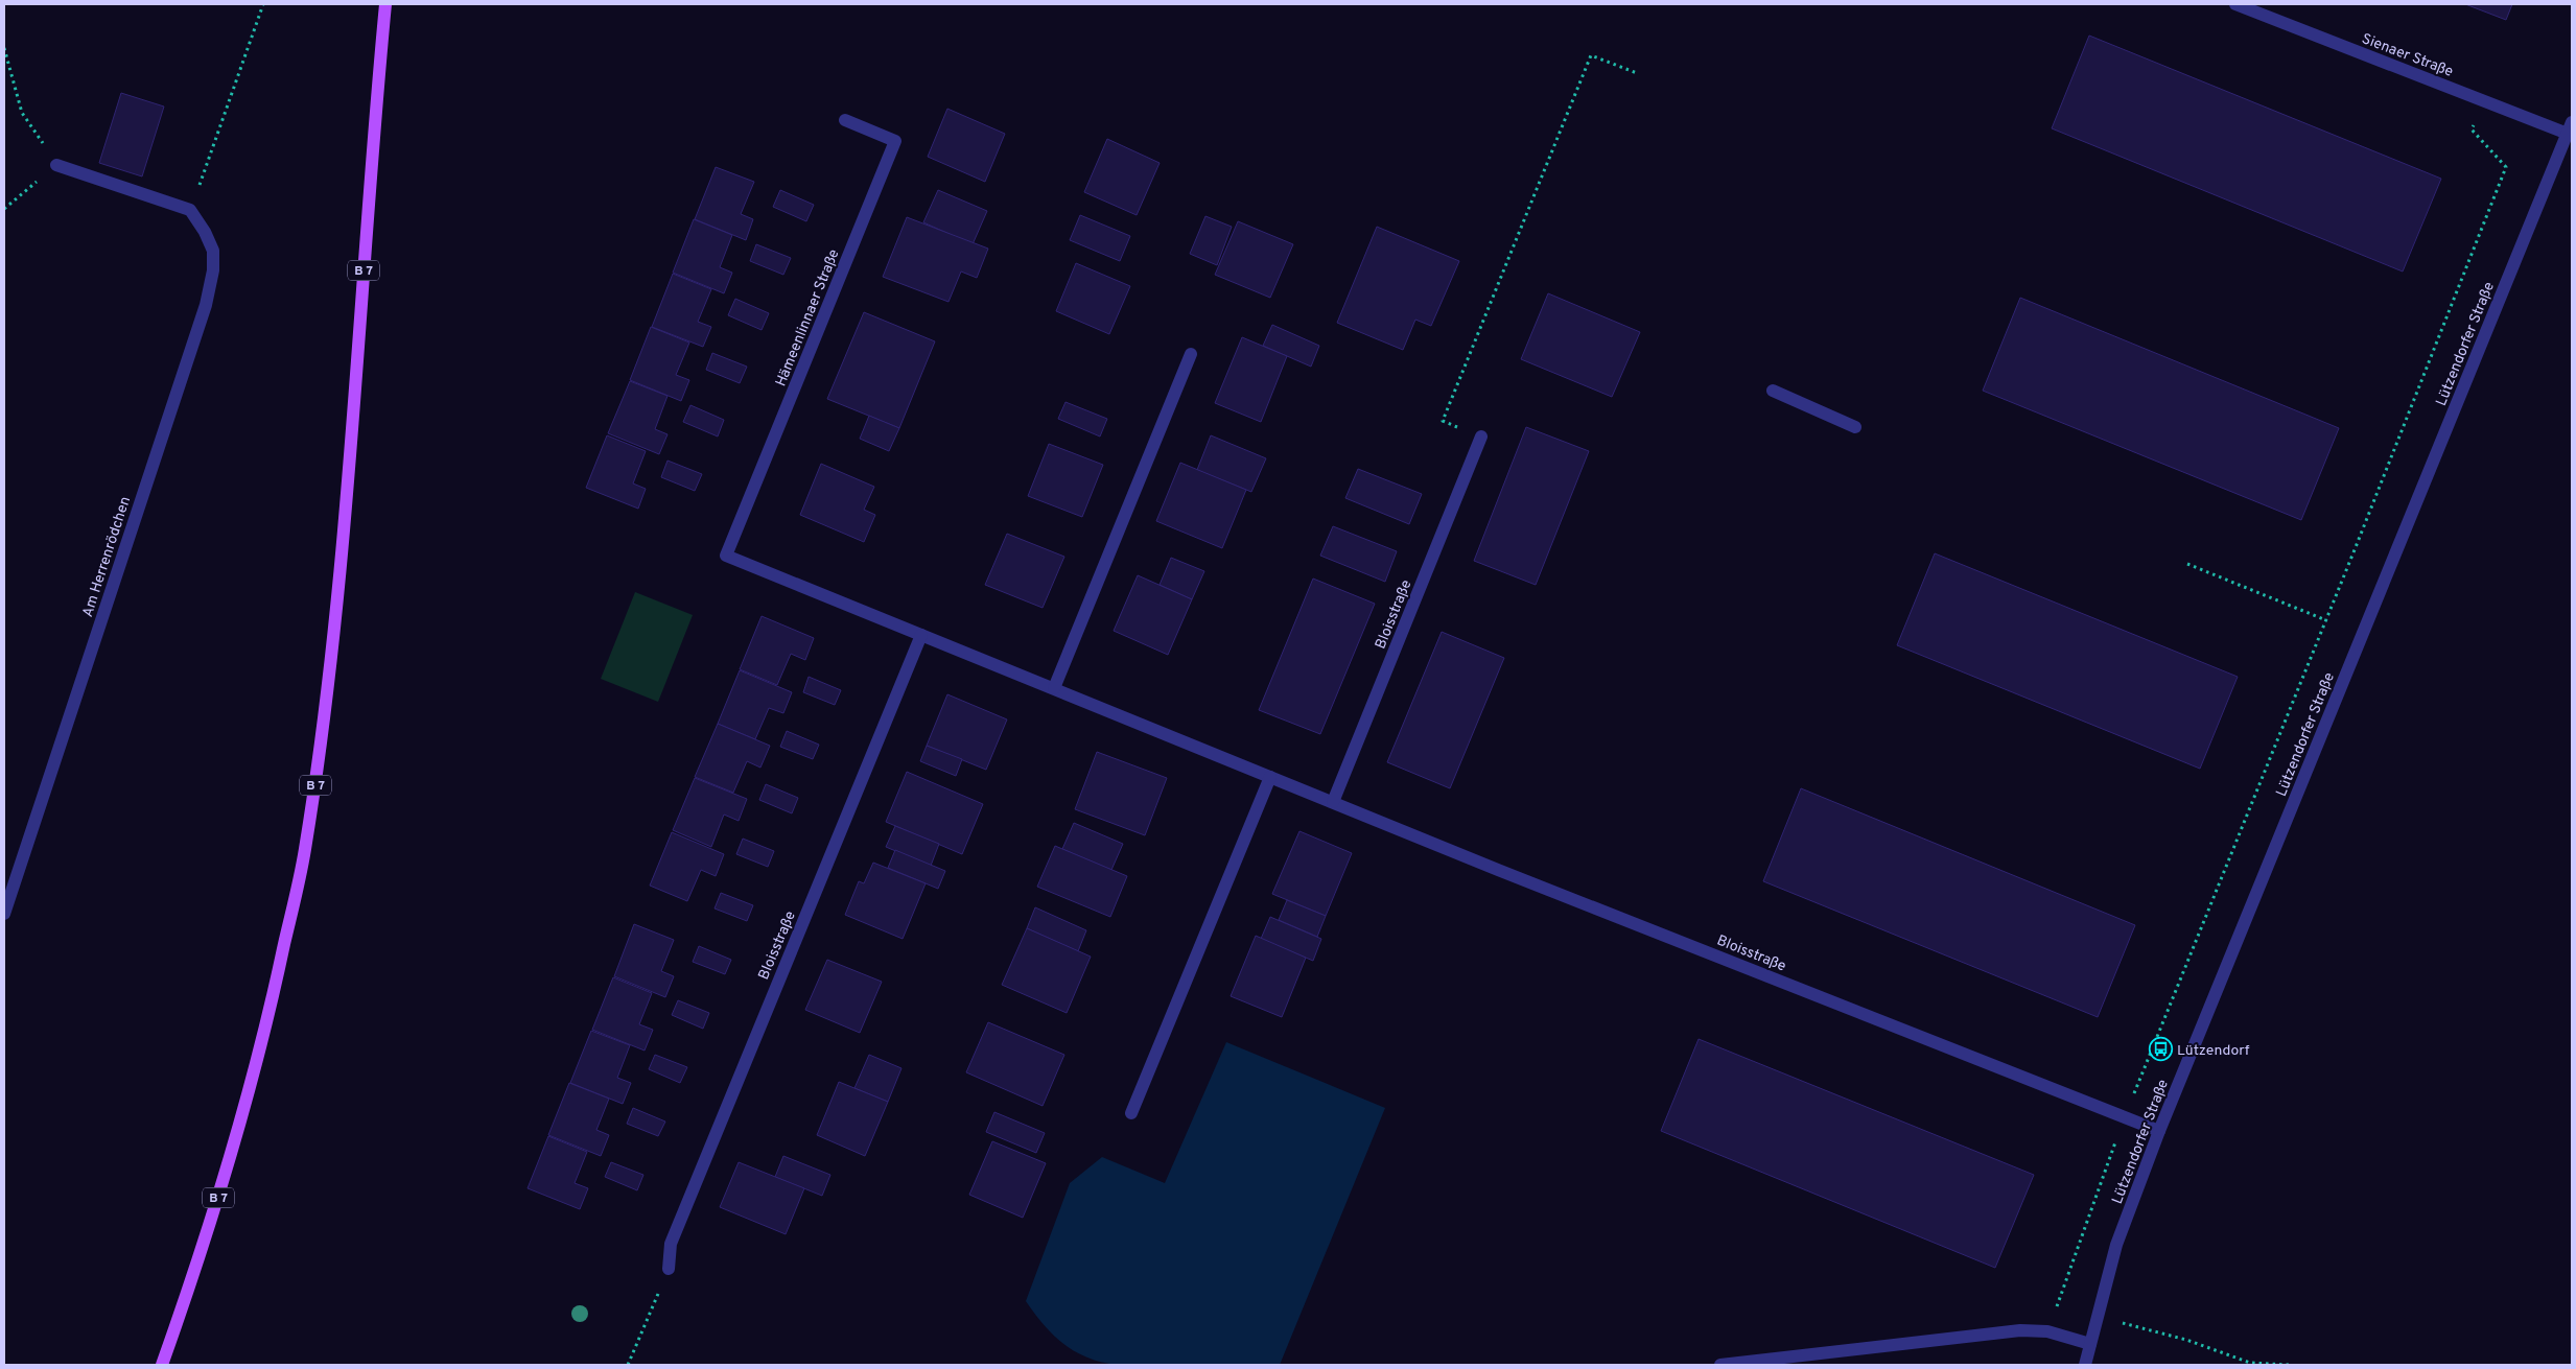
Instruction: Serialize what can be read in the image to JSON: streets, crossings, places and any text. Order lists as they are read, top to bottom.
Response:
{
  "streets": {
    "main road": ["B 7"],
    "street": [
      "Sienaer Straße",
      "Hämeenlinnaer Straße",
      "Lützendorfer Straße",
      "Am Herrenrödchen",
      "Bloisstraße"
    ]
  },
  "crossings": [
    ["Sienaer Straße", "Lützendorfer Straße"],
    ["Hämeenlinnaer Straße", "Bloisstraße"],
    ["Lützendorfer Straße", "Bloisstraße"]
  ],
  "places": {
    "bus stop": ["Lützendorf"]
  }
}
